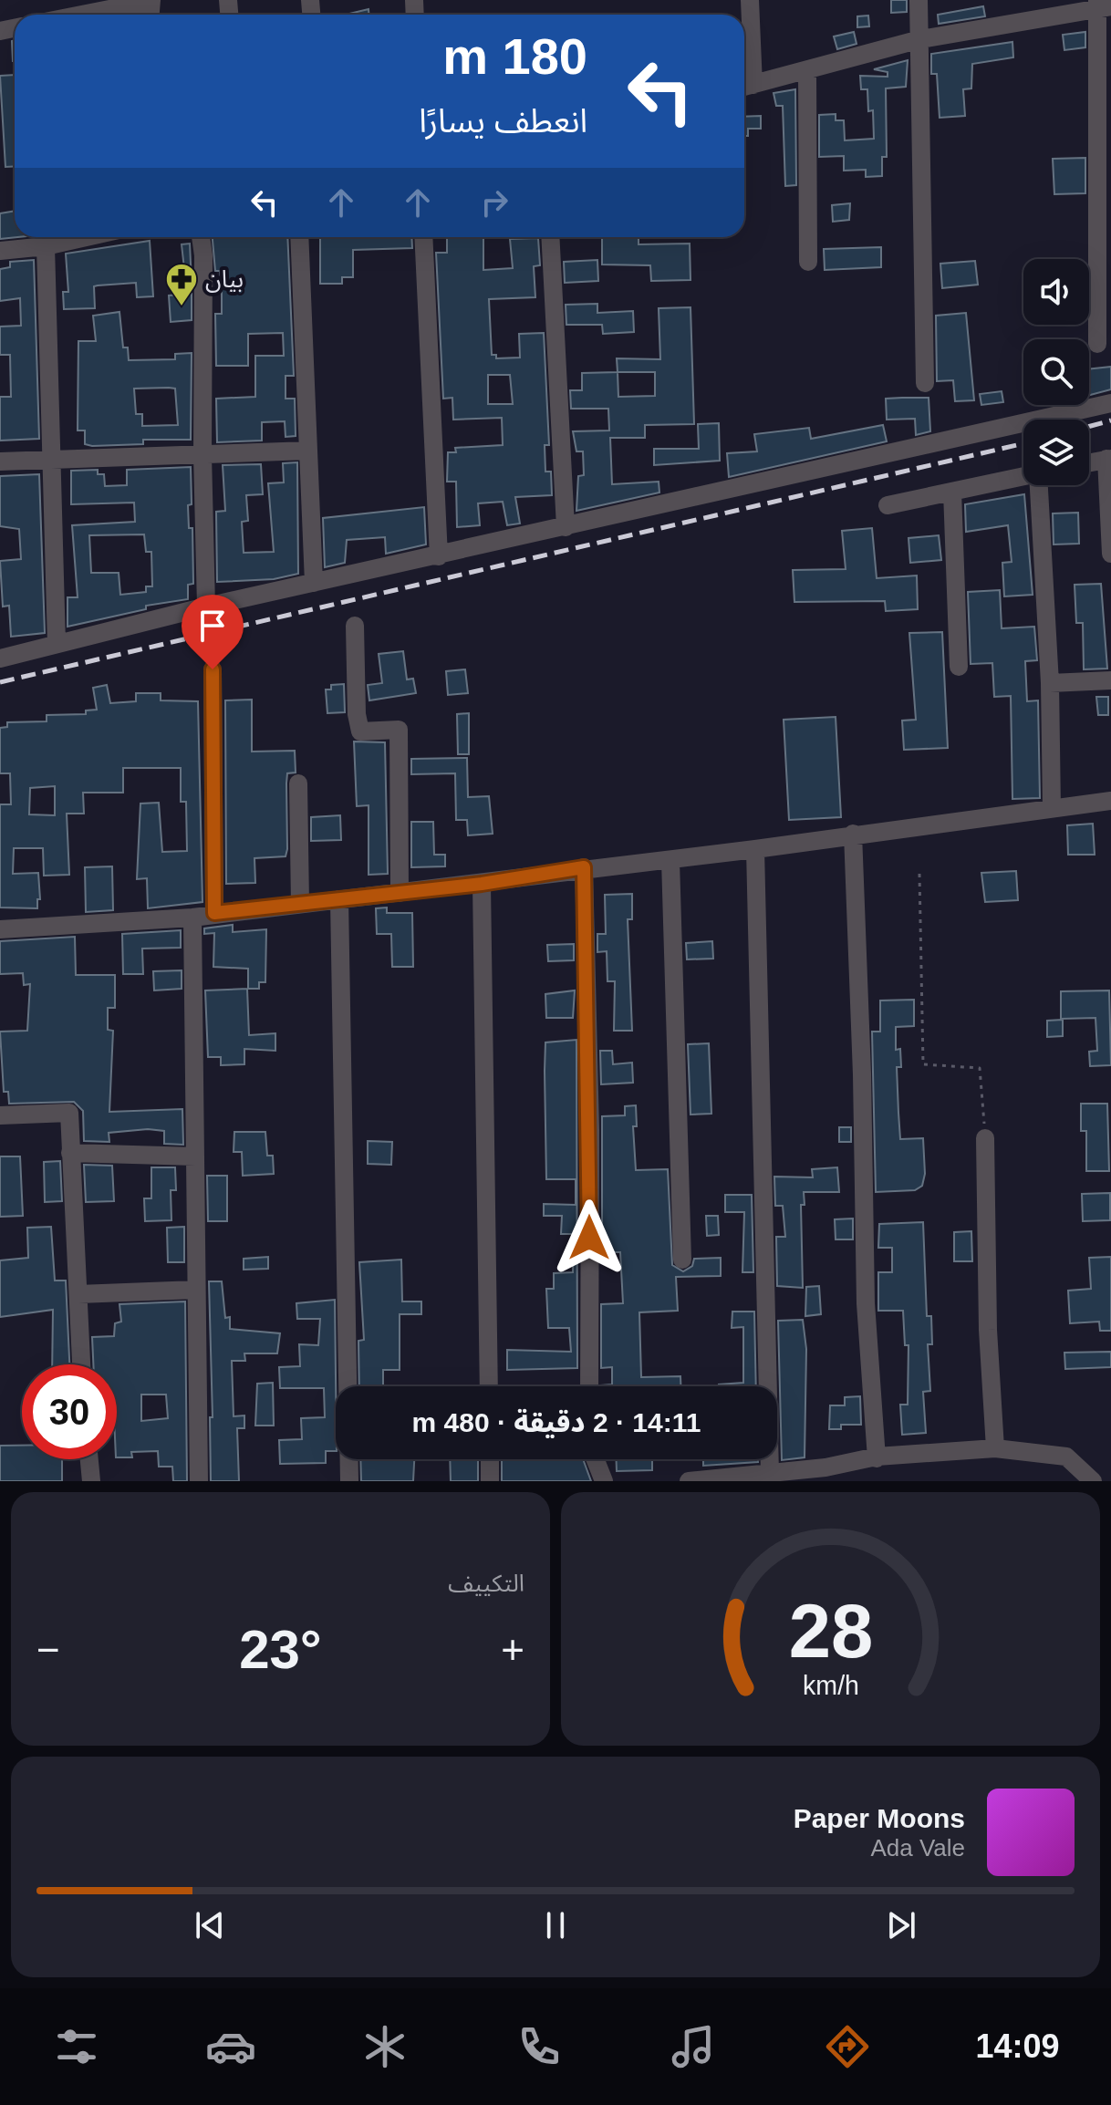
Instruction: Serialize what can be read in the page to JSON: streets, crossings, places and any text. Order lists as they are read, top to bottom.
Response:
{
  "places": {
    "pharmacy": ["بيان"]
  },
  "page": {
    "turn": ["180 m", "انعطف يسارًا"],
    "limit": "30",
    "trip": "14:11 · 2 دقيقة · 480 m",
    "tile": "التكييف",
    "heat": ["−", "23°", "+"],
    "song": ["Paper Moons", "Ada Vale"],
    "tabs": "14:09",
    "gauge": ["28", "km/h"]
  }
}
